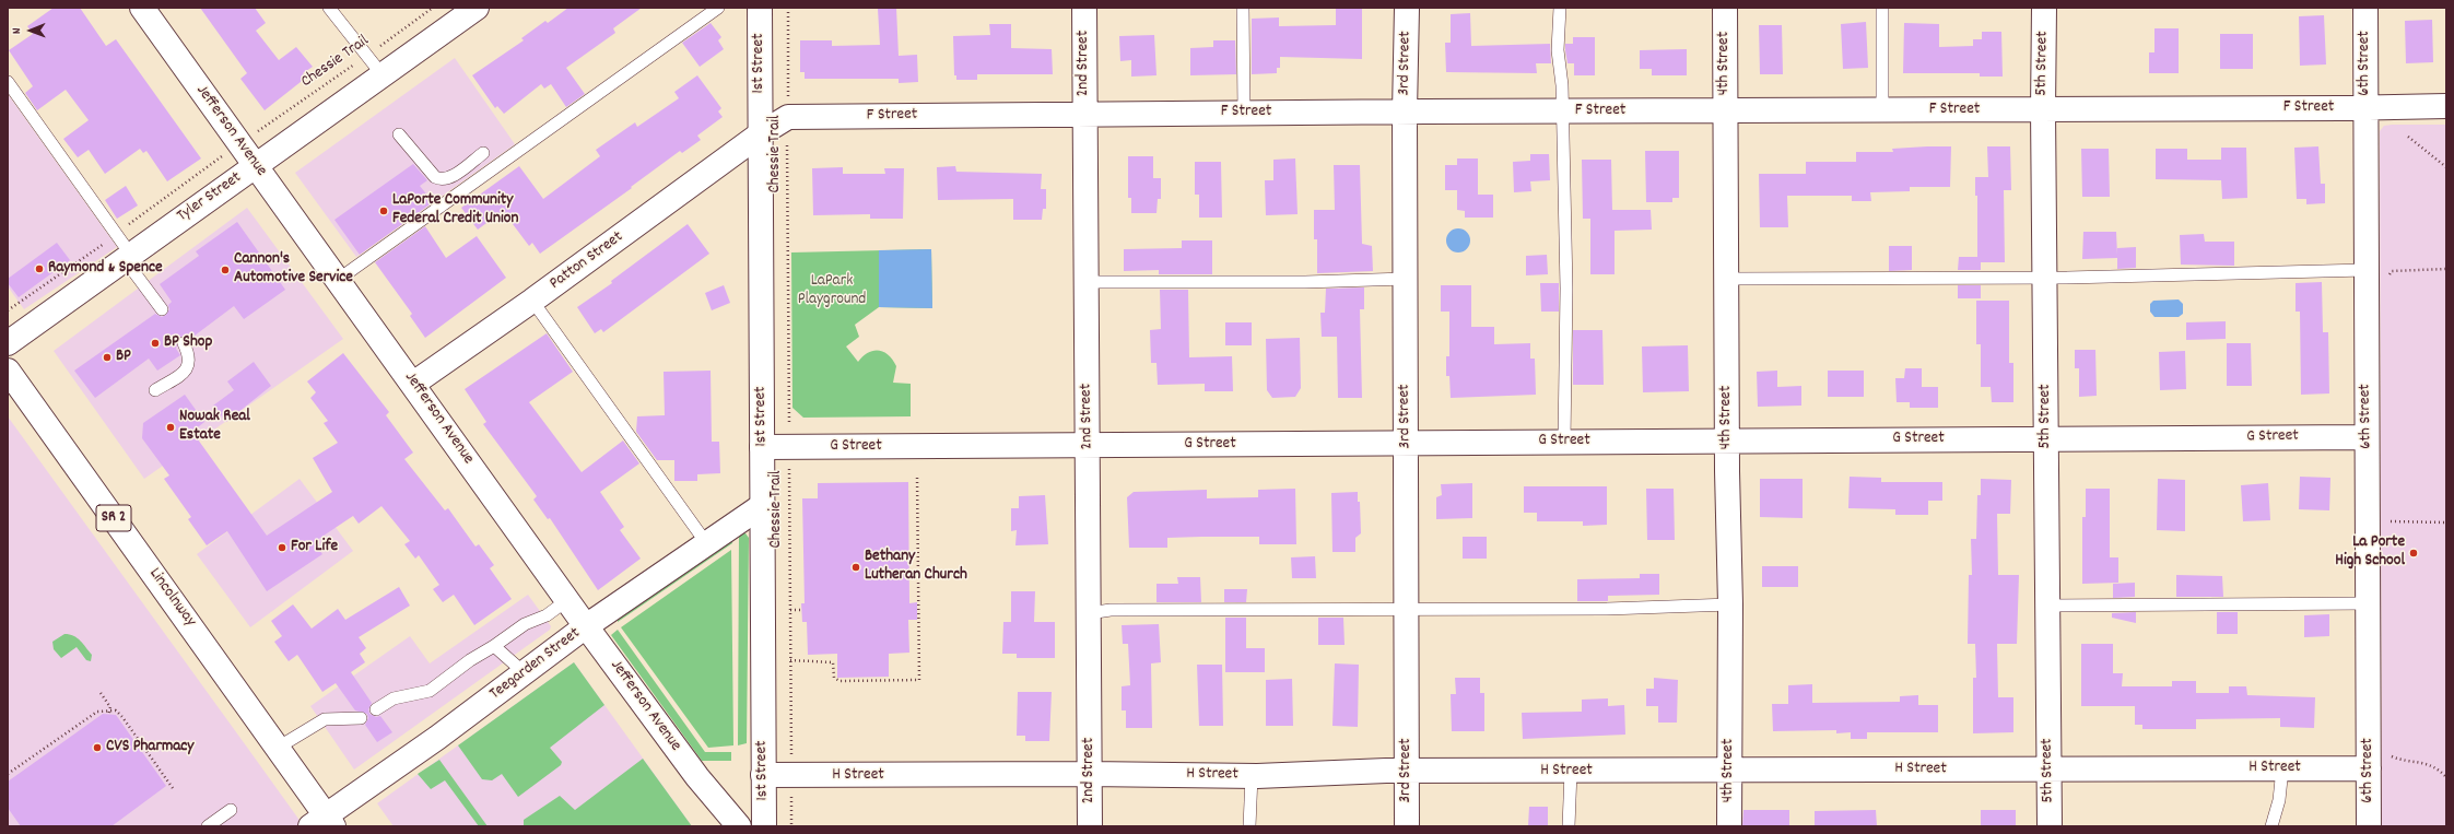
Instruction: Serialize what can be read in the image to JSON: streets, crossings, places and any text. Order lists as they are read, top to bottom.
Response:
{
  "streets": {
    "street": [
      "1st Street",
      "2nd Street",
      "3rd Street",
      "4th Street",
      "5th Street",
      "6th Street",
      "F Street",
      "Jefferson Avenue",
      "Tyler Street",
      "Patton Street",
      "G Street",
      "SR 2",
      "Lincolnway",
      "Teegarden Street",
      "H Street"
    ],
    "path": ["Chessie Trail"]
  },
  "crossings": [
    ["Chessie Trail", "F Street"],
    ["Chessie Trail", "G Street"],
    ["Chessie Trail", "H Street"],
    ["1st Street", "Patton Street"],
    ["1st Street", "G Street"],
    ["1st Street", "Teegarden Street"],
    ["1st Street", "H Street"],
    ["2nd Street", "F Street"],
    ["2nd Street", "G Street"],
    ["2nd Street", "H Street"],
    ["3rd Street", "F Street"],
    ["3rd Street", "G Street"],
    ["3rd Street", "H Street"],
    ["4th Street", "F Street"],
    ["4th Street", "G Street"],
    ["4th Street", "H Street"],
    ["5th Street", "F Street"],
    ["5th Street", "G Street"],
    ["5th Street", "H Street"],
    ["6th Street", "F Street"],
    ["6th Street", "G Street"],
    ["6th Street", "H Street"],
    ["Jefferson Avenue", "Tyler Street"],
    ["Jefferson Avenue", "Patton Street"],
    ["Jefferson Avenue", "Teegarden Street"],
    ["Lincolnway", "Teegarden Street"]
  ],
  "parks": ["LaPark Playground"],
  "places": [
    "LaPorte Community Federal Credit Union",
    "Raymond & Spence",
    "Cannon's Automotive Service",
    "BP Shop",
    "BP",
    "Nowak Real Estate",
    "For Life",
    "La Porte High School",
    "Bethany Lutheran Church",
    "CVS Pharmacy"
  ],
  "north": "left"
}
